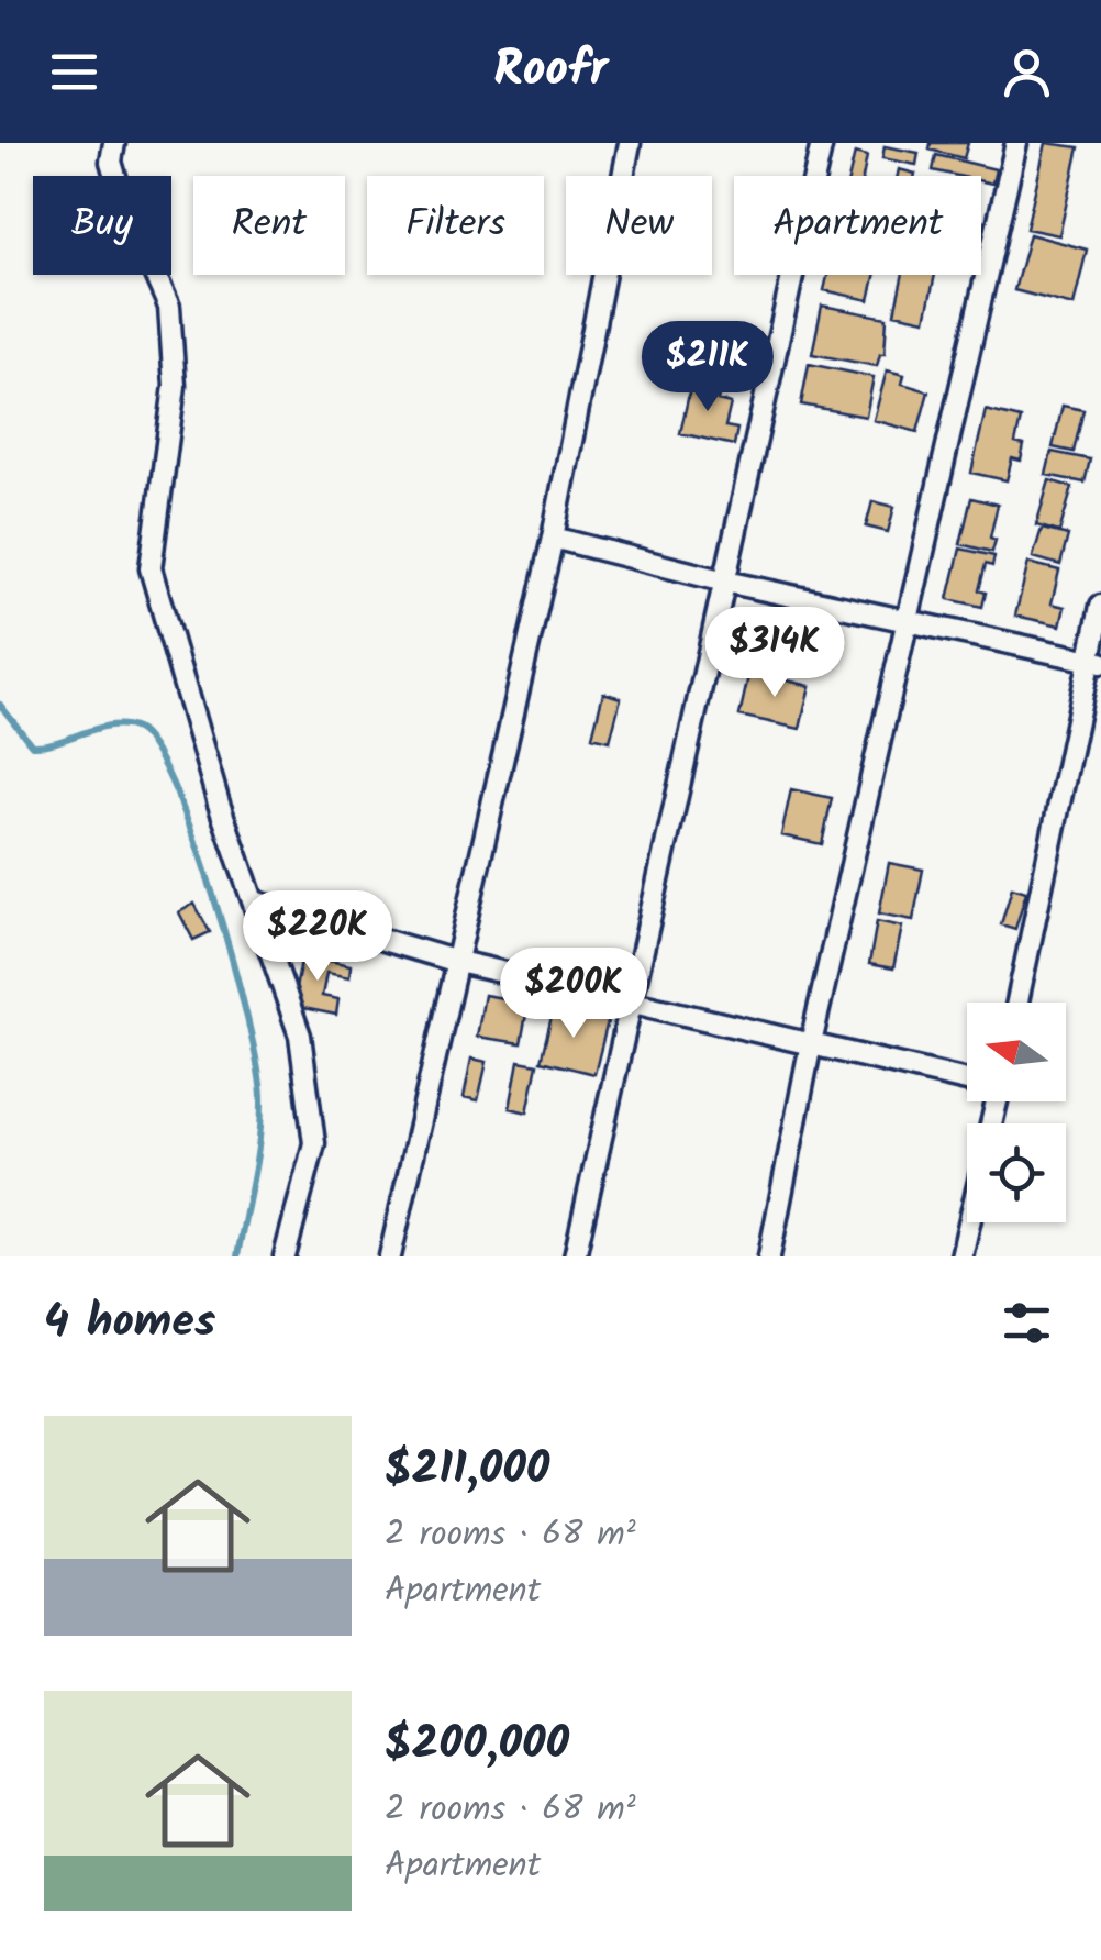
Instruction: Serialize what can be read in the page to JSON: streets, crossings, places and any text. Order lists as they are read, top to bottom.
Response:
{
  "north": "left",
  "page": {
    "header": "Roofr",
    "chip": [
      "Buy",
      "Rent",
      "Filters",
      "New",
      "Apartment"
    ],
    "price": [
      "$211K",
      "$314K",
      "$220K",
      "$200K"
    ],
    "heading": "4 homes",
    "list": [
      {
        "name": "$211,000",
        "note": "2 rooms · 68 m² · Apartment"
      },
      {
        "name": "$200,000",
        "note": "2 rooms · 68 m² · Apartment"
      }
    ]
  }
}
